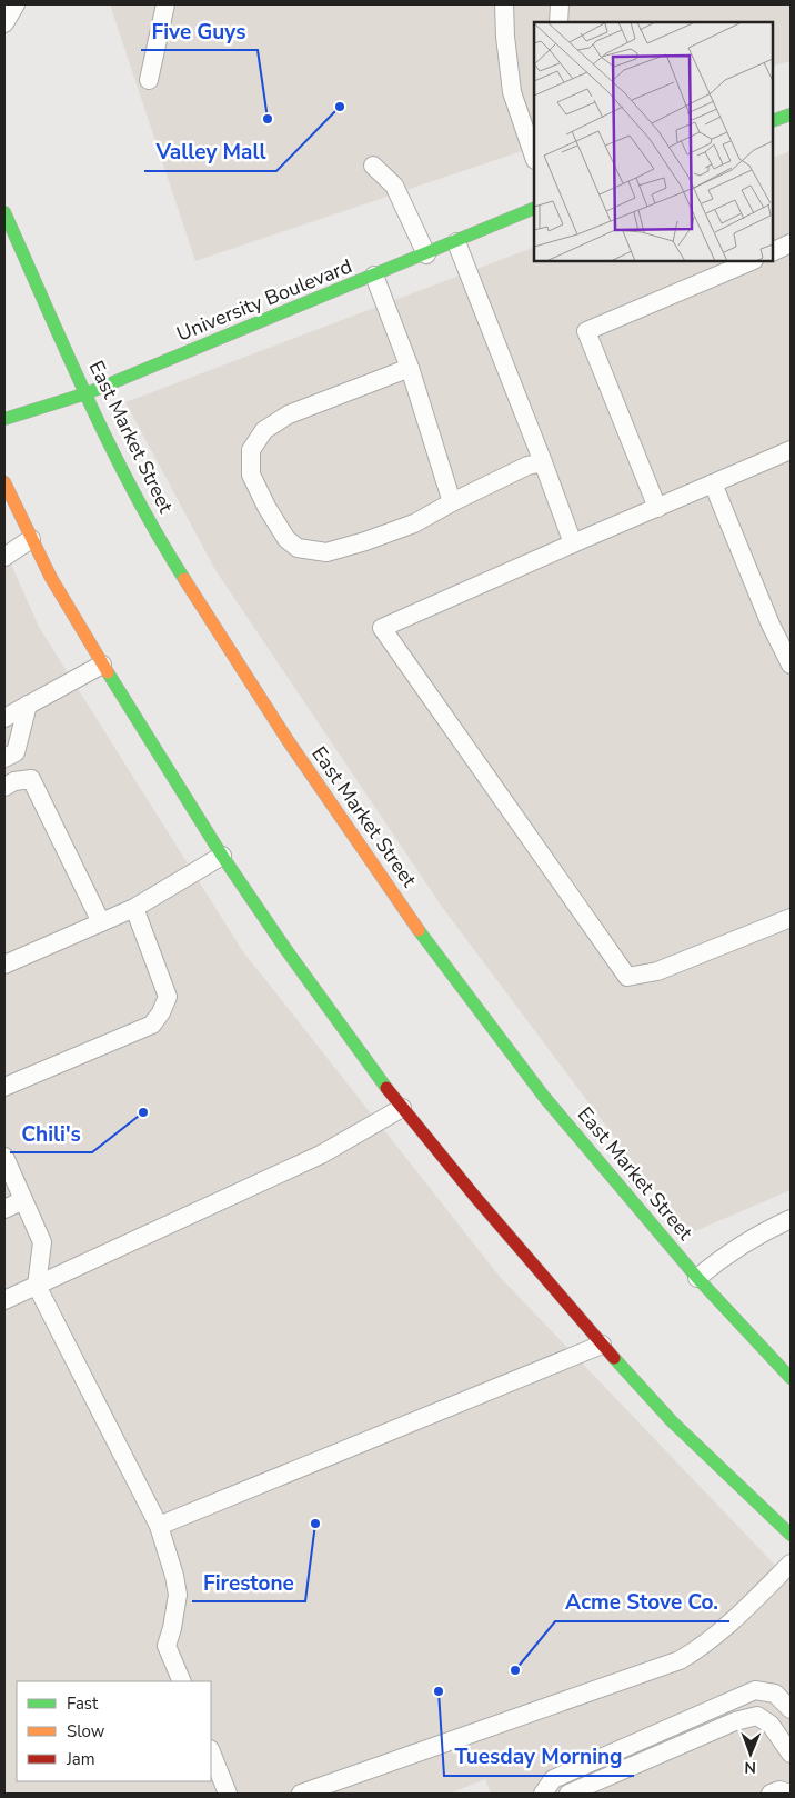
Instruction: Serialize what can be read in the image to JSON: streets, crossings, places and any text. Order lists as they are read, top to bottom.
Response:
{
  "streets": {
    "main road": ["University Boulevard", "East Market Street"]
  },
  "crossings": [
    ["University Boulevard", "East Market Street"]
  ],
  "places": [
    "Valley Mall",
    "Five Guys",
    "Chili's",
    "Firestone",
    "Acme Stove Co.",
    "Tuesday Morning"
  ],
  "legend": ["Fast", "Slow", "Jam"],
  "north": "bottom"
}
